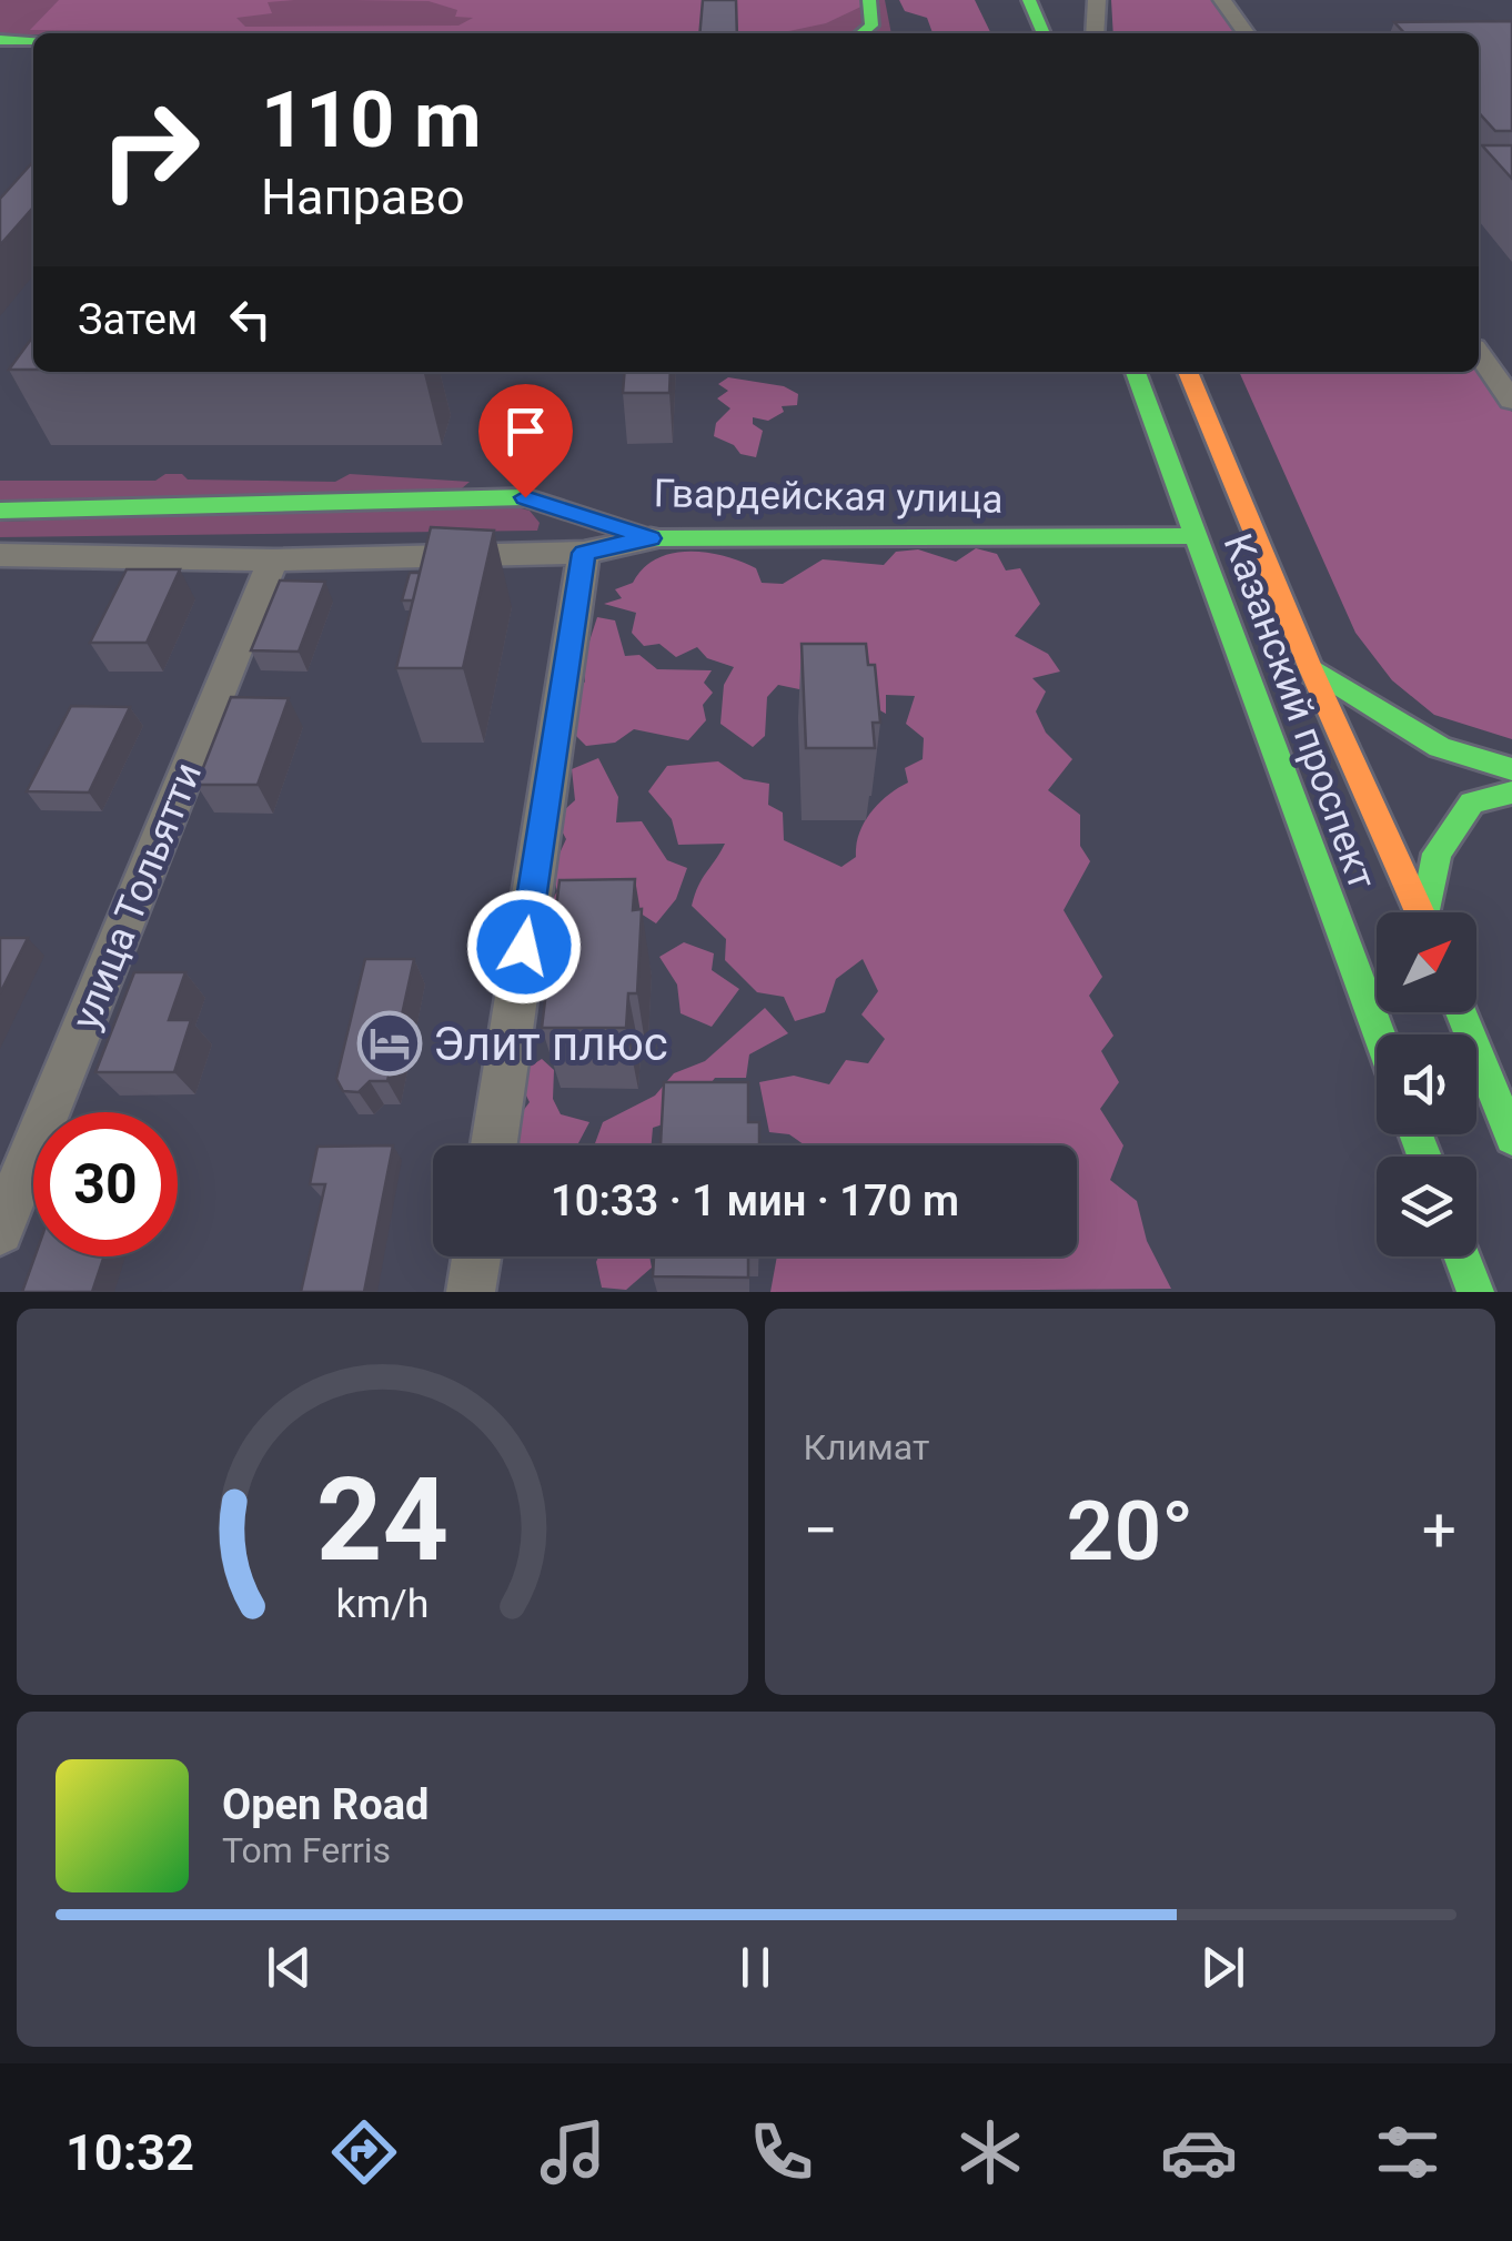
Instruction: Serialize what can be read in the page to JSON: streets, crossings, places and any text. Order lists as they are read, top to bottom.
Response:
{
  "streets": {
    "main road": ["Гвардейская улица", "Казанский проспект"],
    "street": ["улица Тольятти"]
  },
  "crossings": [
    ["Гвардейская улица", "Казанский проспект"]
  ],
  "places": {
    "hotel": ["Элит плюс"]
  },
  "north": "top right",
  "page": {
    "turn": ["110 m", "Направо"],
    "then": "Затем",
    "limit": "30",
    "trip": "10:33 · 1 мин · 170 m",
    "tile": "Климат",
    "heat": ["−", "20°", "+"],
    "song": ["Open Road", "Tom Ferris"],
    "tabs": "10:32",
    "gauge": ["24", "km/h"]
  }
}
